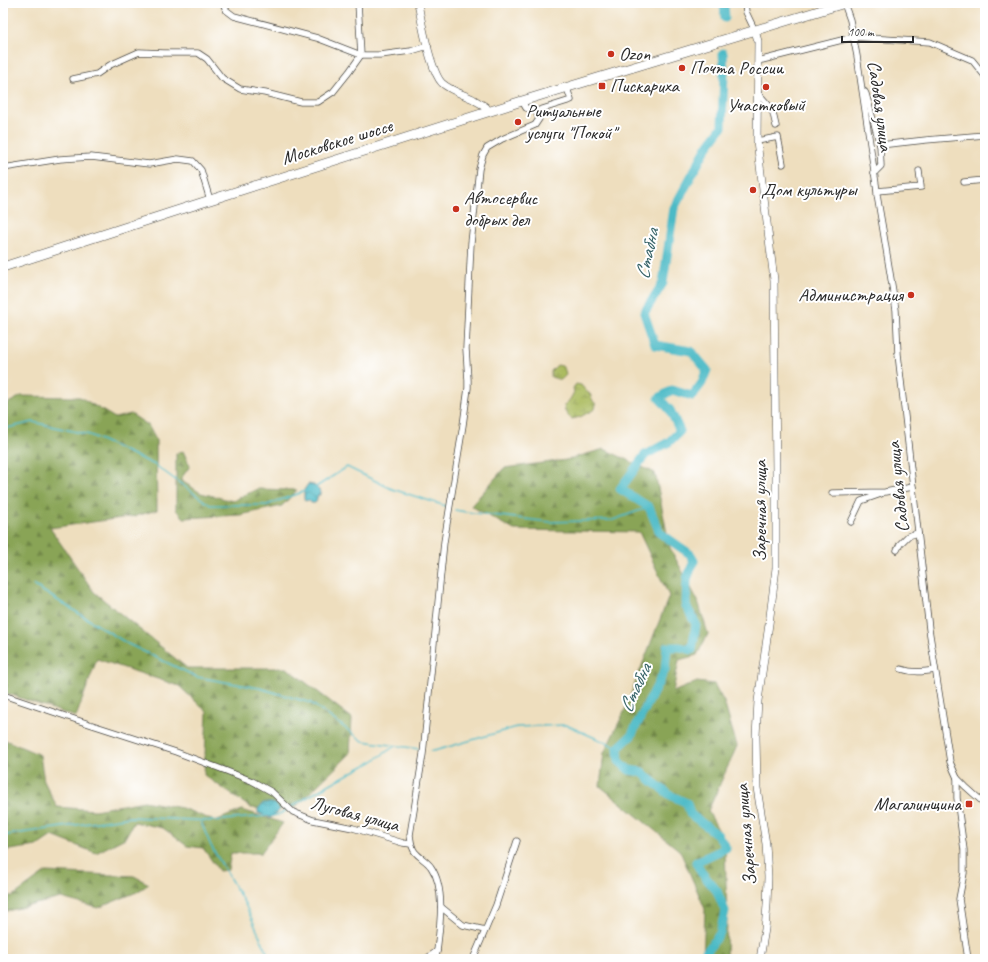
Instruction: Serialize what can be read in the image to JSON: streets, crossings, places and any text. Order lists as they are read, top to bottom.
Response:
{
  "streets": {
    "main road": ["Московское шоссе"],
    "street": ["Садовая улица", "Заречная улица", "Луговая улица"]
  },
  "crossings": [
    ["Московское шоссе", "Заречная улица"]
  ],
  "water": ["Стабна"],
  "places": {
    "other": [
      "Ozon",
      "Почта России",
      "Участковый",
      "Ритуальные услуги \"Покой\"",
      "Дом культуры",
      "Автосервис добрых дел",
      "Администрация"
    ],
    "transit": ["Пискариха", "Магалинщина"]
  },
  "scale_bar": "100 m"
}
